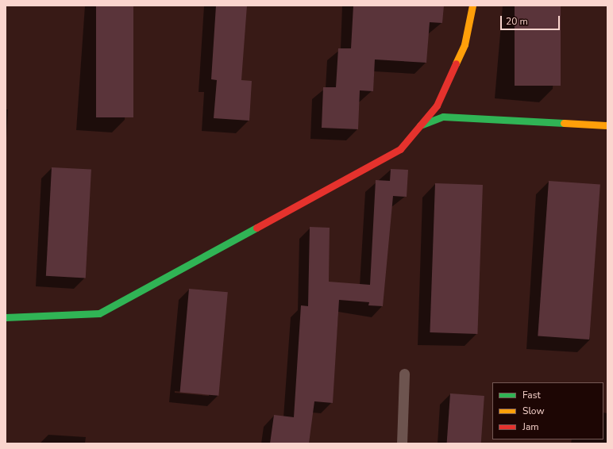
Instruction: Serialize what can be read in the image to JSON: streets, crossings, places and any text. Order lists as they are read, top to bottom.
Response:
{
  "legend": ["Fast", "Slow", "Jam"],
  "scale_bar": "20 m"
}
